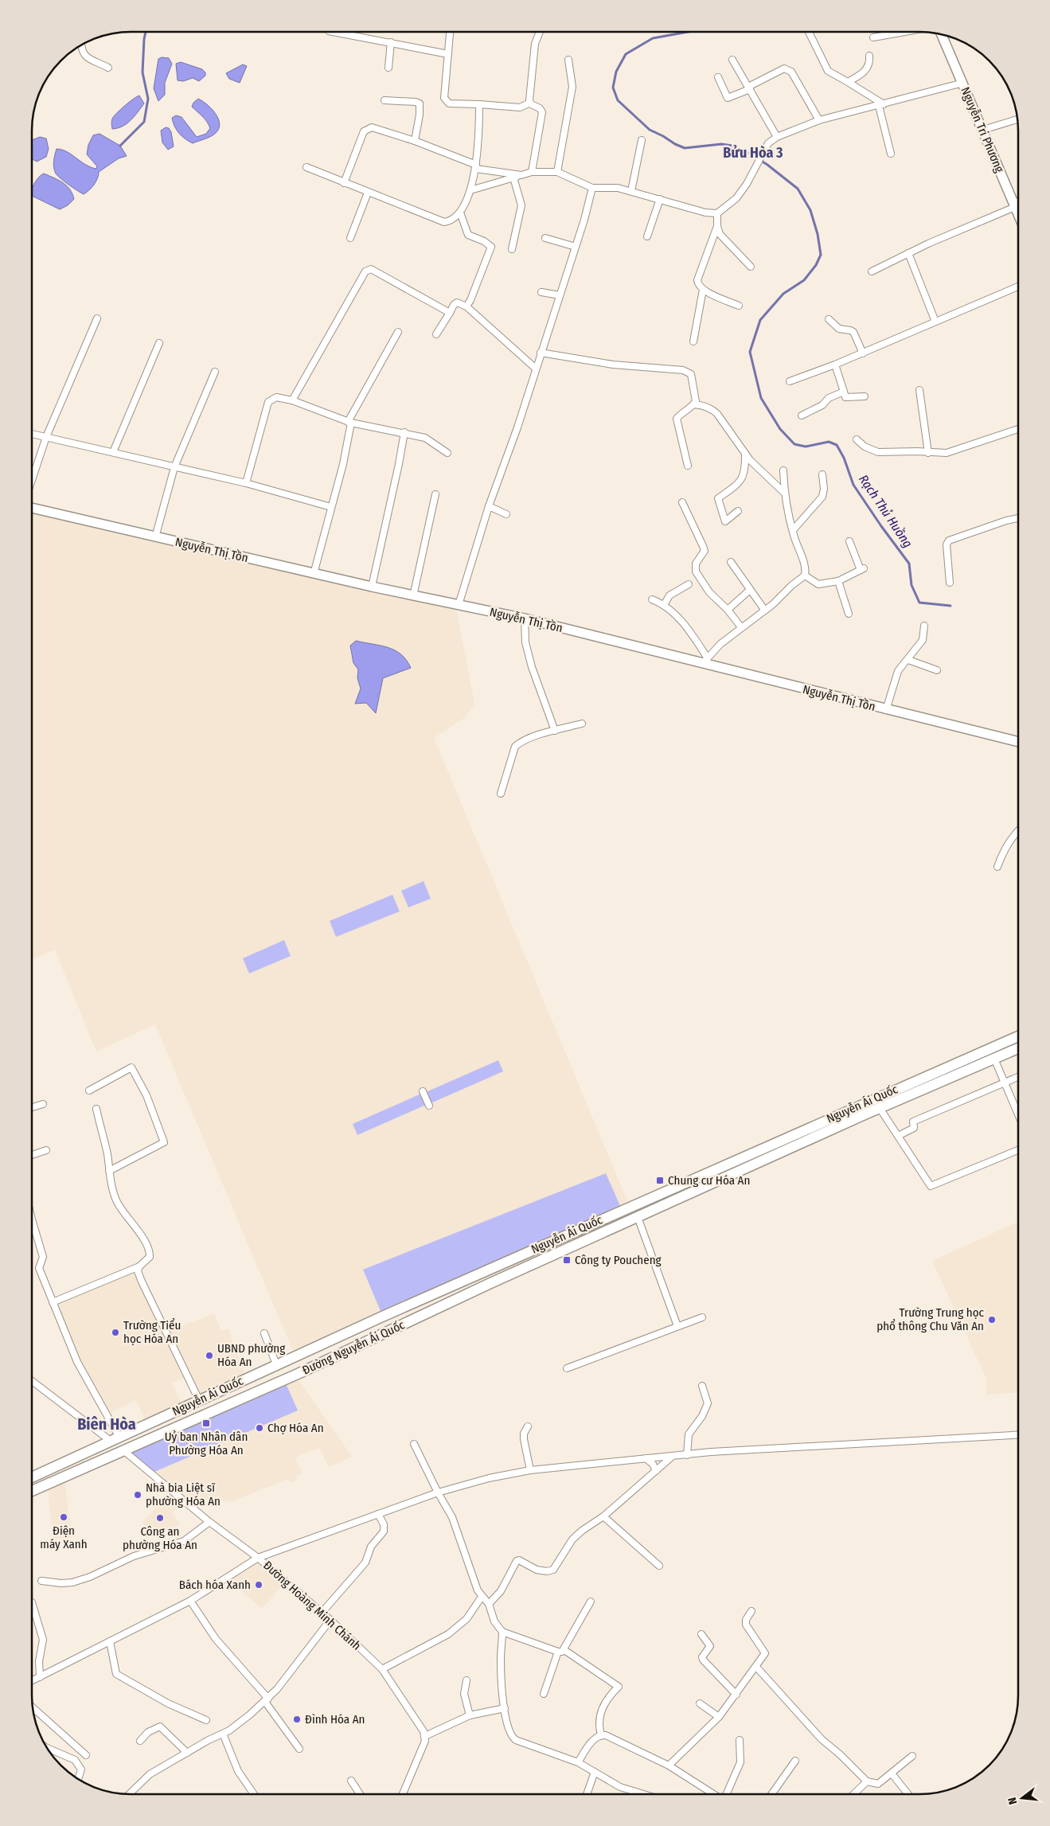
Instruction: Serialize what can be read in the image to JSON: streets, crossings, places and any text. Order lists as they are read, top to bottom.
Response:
{
  "streets": {
    "main road": ["Nguyễn Ái Quốc", "Đường Nguyễn Ái Quốc"],
    "street": ["Nguyễn Tri Phương", "Nguyễn Thị Tồn", "Đường Hoàng Minh Chánh"]
  },
  "crossings": [
    ["Nguyễn Ái Quốc", "Đường Nguyễn Ái Quốc"],
    ["Đường Nguyễn Ái Quốc", "Đường Hoàng Minh Chánh"]
  ],
  "districts": ["Bửu Hòa 3", "Biên Hòa"],
  "water": ["Rạch Thủ Huồng"],
  "places": {
    "transit": ["Chung cư Hóa An", "Công ty Poucheng", "Uỷ ban Nhân dân Phường Hóa An"],
    "other": [
      "Trường Trung học phổ thông Chu Văn An",
      "Trường Tiểu học Hóa An",
      "UBND phường Hóa An",
      "Chợ Hóa An",
      "Nhà bia Liệt sĩ phường Hóa An",
      "Điện máy Xanh",
      "Công an phường Hóa An",
      "Bách hóa Xanh",
      "Đình Hóa An"
    ]
  },
  "north": "left"
}
